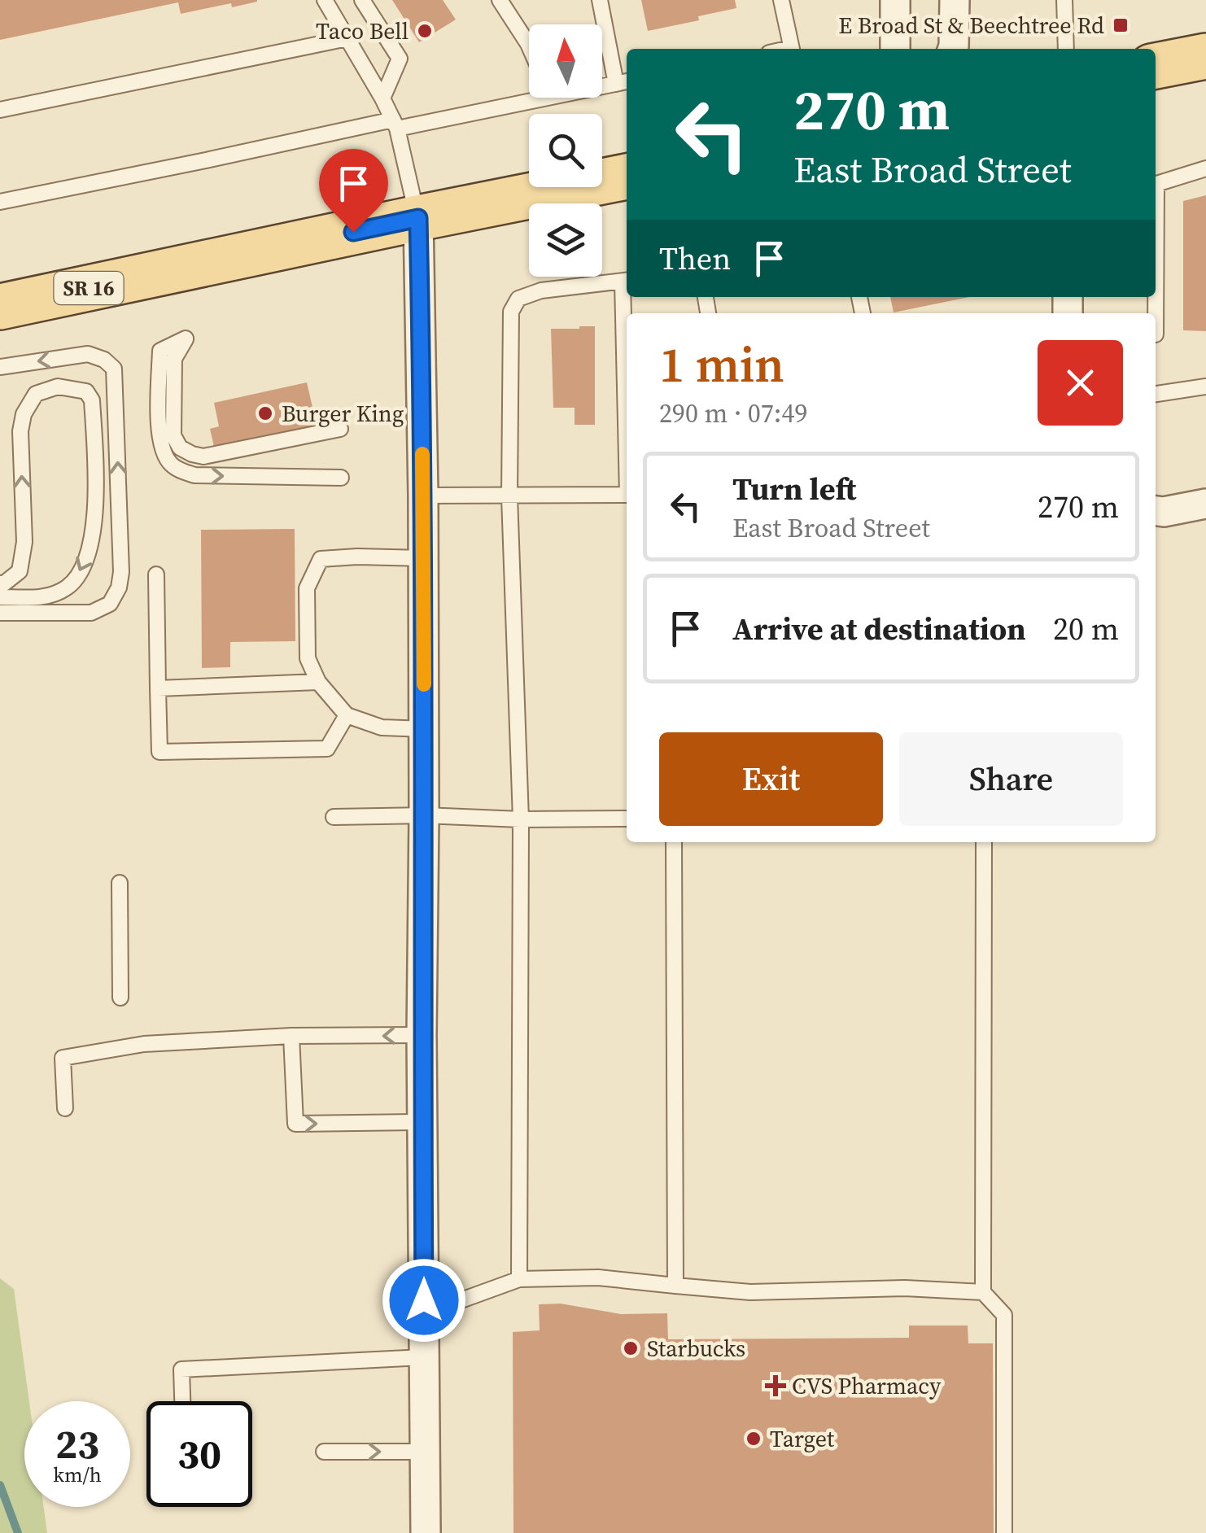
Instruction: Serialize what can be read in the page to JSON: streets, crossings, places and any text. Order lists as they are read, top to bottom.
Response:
{
  "streets": {
    "main road": ["SR 16"]
  },
  "places": {
    "transit": ["E Broad St & Beechtree Rd"],
    "other": [
      "Taco Bell",
      "Burger King",
      "Starbucks",
      "Target"
    ],
    "health": ["CVS Pharmacy"]
  },
  "north": "top",
  "page": {
    "turn": ["270 m", "East Broad Street"],
    "then": "Then",
    "heading": ["1 min", "290 m · 07:49"],
    "list": [
      {
        "name": "Turn left",
        "note": "East Broad Street",
        "value": "270 m"
      },
      {
        "name": "Arrive at destination",
        "value": "20 m"
      }
    ],
    "buttons": ["Exit", "Share"],
    "speed": "23 km/h",
    "limit": "30"
  }
}
